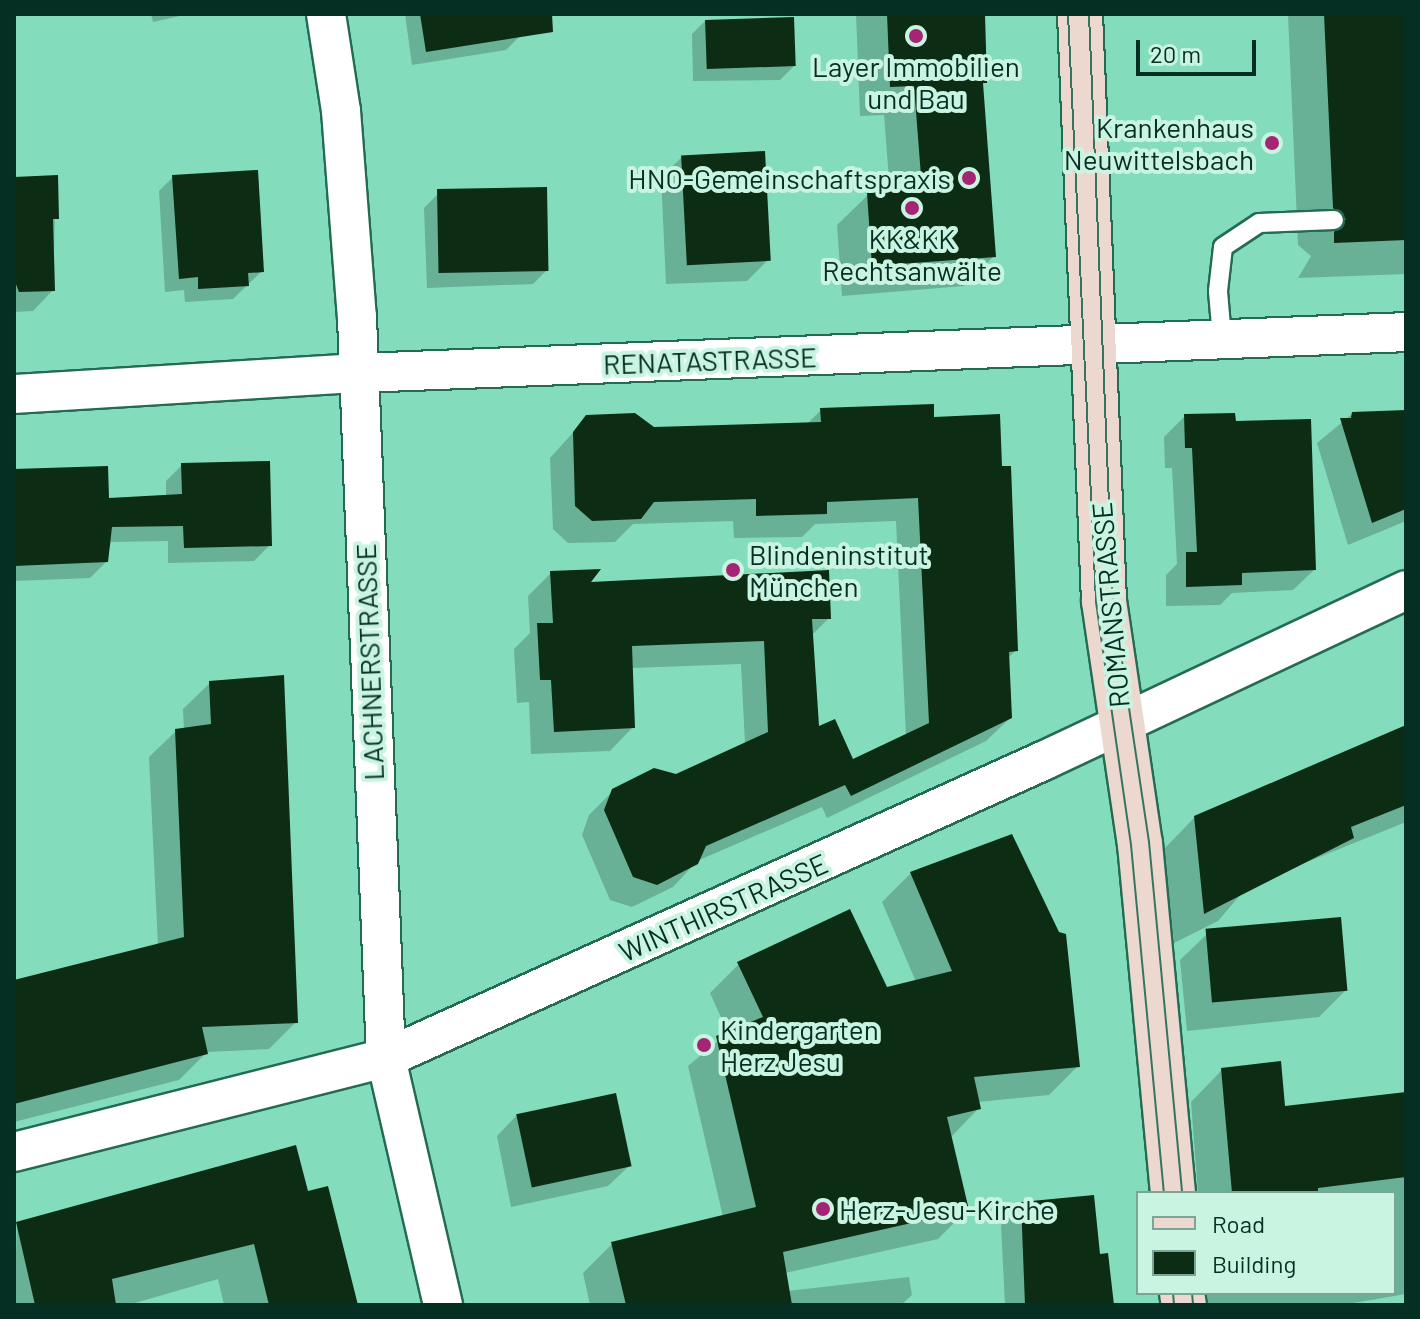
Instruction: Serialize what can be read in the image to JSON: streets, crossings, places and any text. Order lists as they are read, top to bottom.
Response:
{
  "streets": {
    "main road": ["ROMANSTRASSE"],
    "street": ["RENATASTRASSE", "LACHNERSTRASSE", "WINTHIRSTRASSE"]
  },
  "crossings": [
    ["RENATASTRASSE", "ROMANSTRASSE"],
    ["RENATASTRASSE", "LACHNERSTRASSE"],
    ["ROMANSTRASSE", "WINTHIRSTRASSE"],
    ["LACHNERSTRASSE", "WINTHIRSTRASSE"]
  ],
  "places": [
    "Layer Immobilien und Bau",
    "Krankenhaus Neuwittelsbach",
    "HNO-Gemeinschaftspraxis",
    "KK&KK Rechtsanwälte",
    "Blindeninstitut München",
    "Kindergarten Herz Jesu",
    "Herz-Jesu-Kirche"
  ],
  "legend": ["Road", "Building"],
  "scale_bar": "20 m"
}
